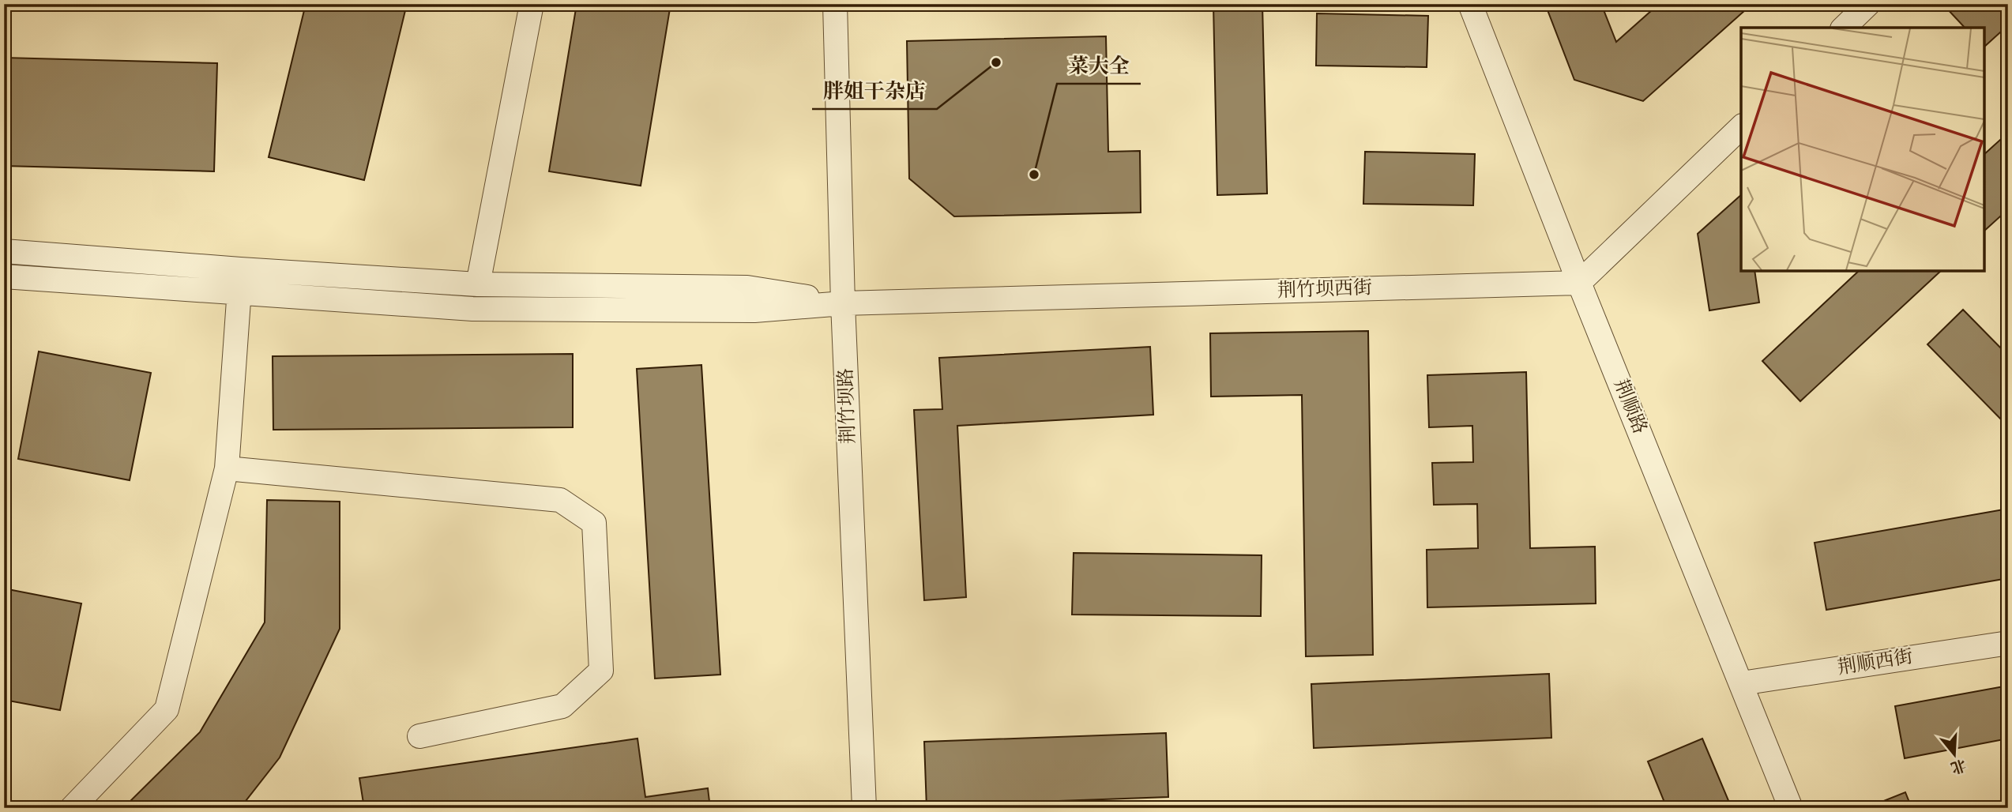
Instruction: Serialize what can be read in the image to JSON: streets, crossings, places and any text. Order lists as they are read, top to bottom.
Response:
{
  "streets": {
    "street": [
      "荆竹坝西街",
      "荆竹坝路",
      "荆顺路",
      "荆顺西街"
    ]
  },
  "crossings": [
    ["荆竹坝西街", "荆竹坝路"],
    ["荆竹坝西街", "荆顺路"],
    ["荆顺路", "荆顺西街"]
  ],
  "places": ["胖姐干杂店", "菜大全"],
  "north": "bottom"
}
